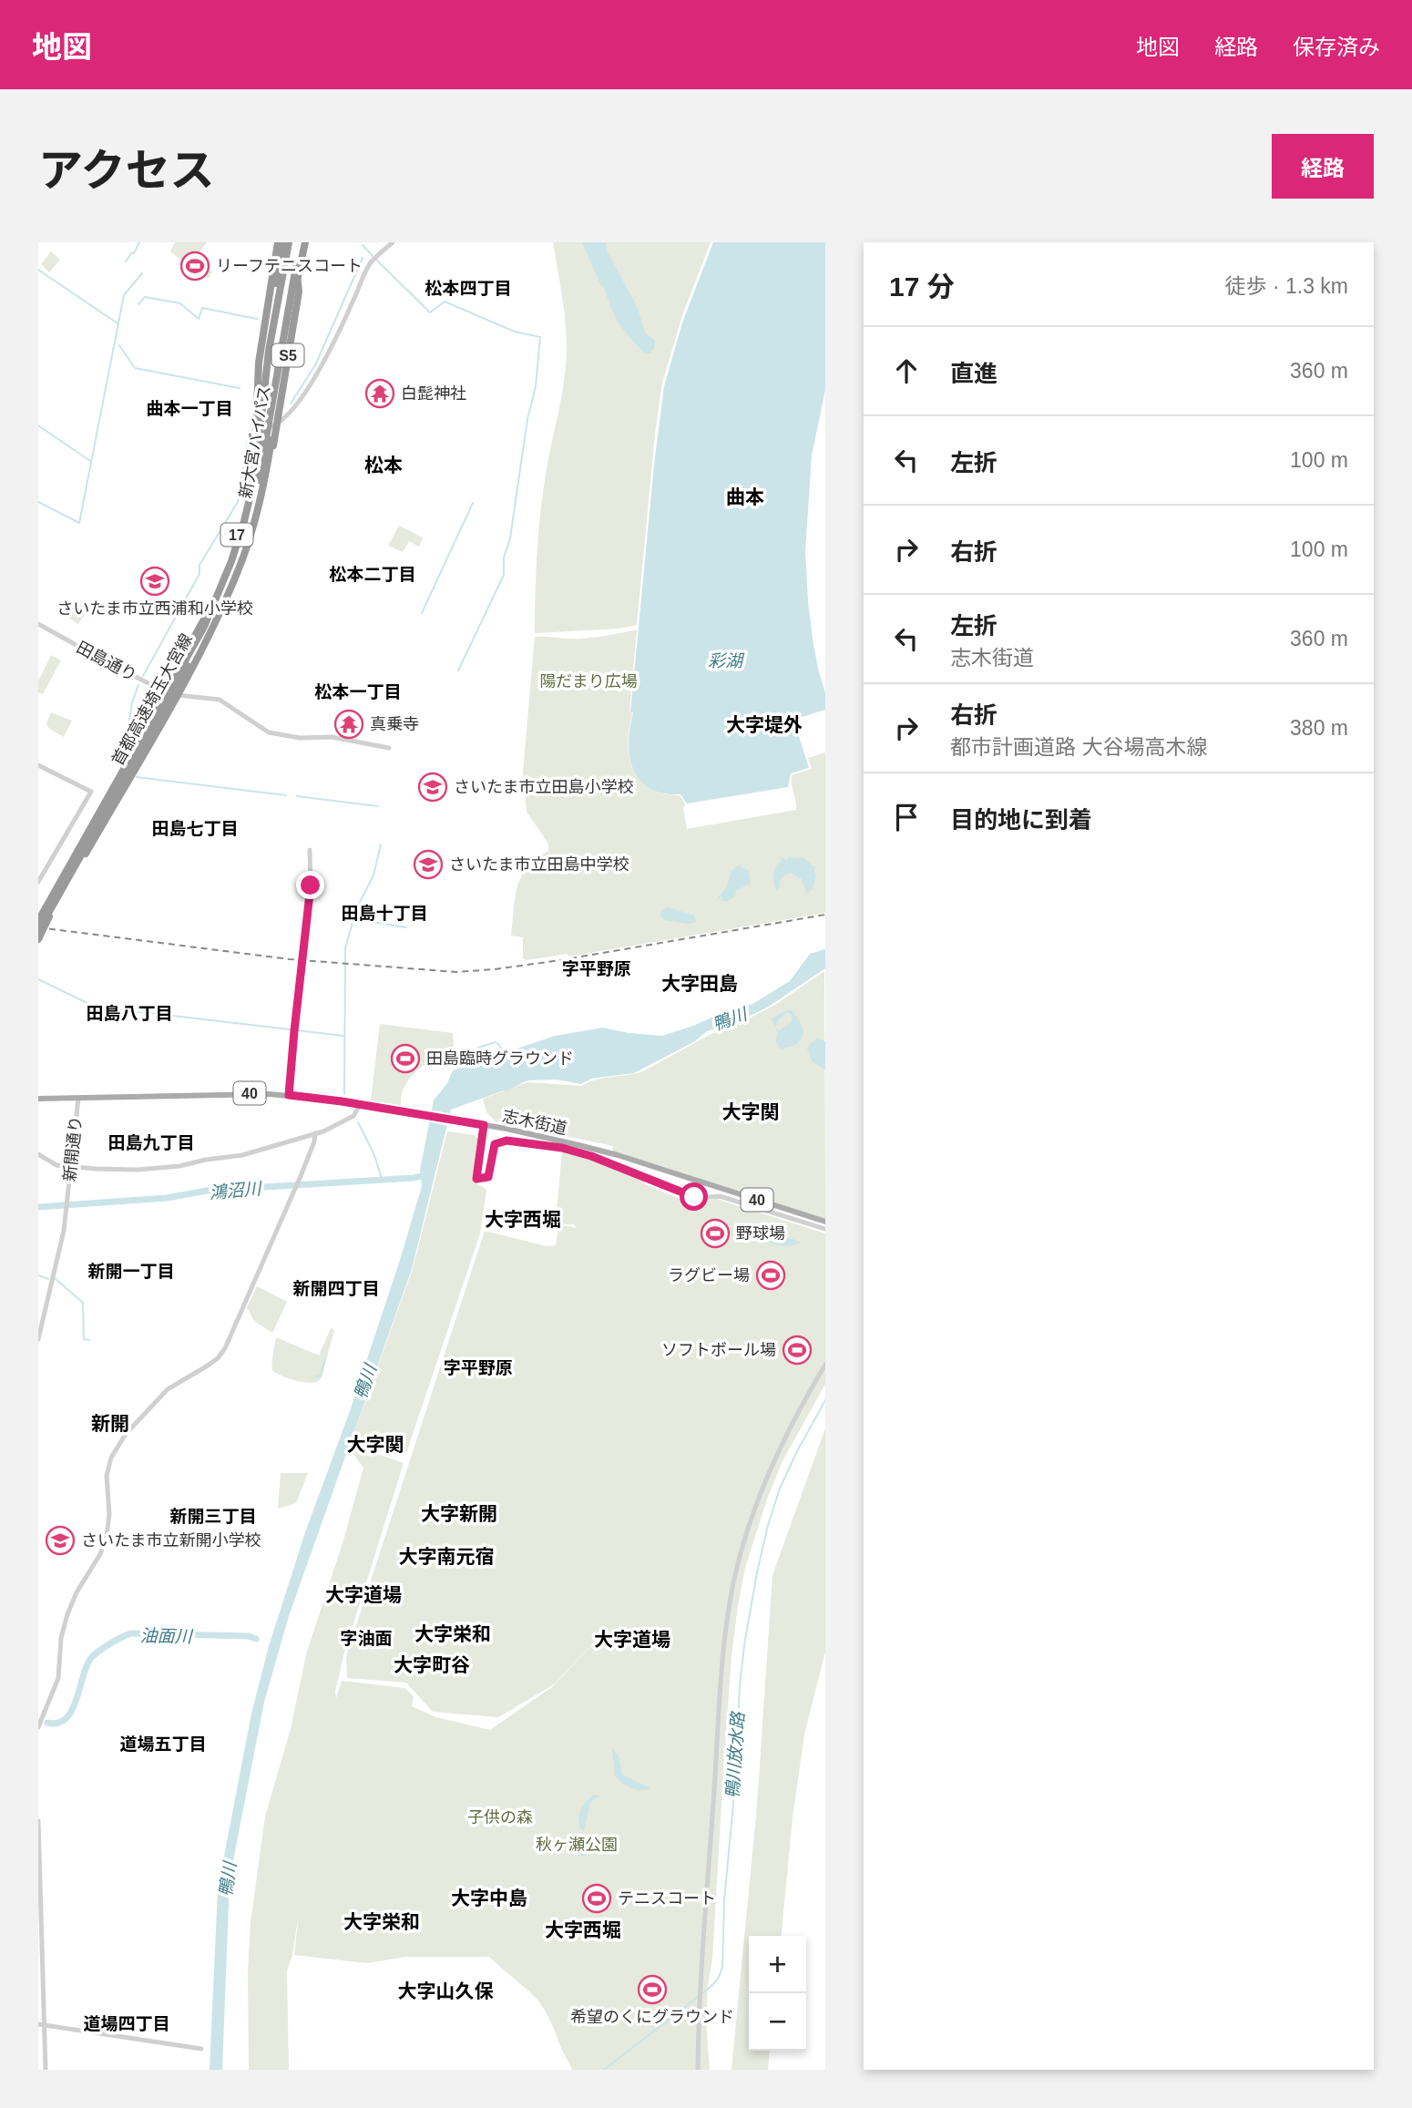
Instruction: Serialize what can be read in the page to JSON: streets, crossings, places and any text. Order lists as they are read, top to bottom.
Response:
{
  "streets": {
    "highway": [
      "S5",
      "新大宮バイパス",
      "17",
      "首都高速埼玉大宮線"
    ],
    "main road": ["40", "志木街道"],
    "street": ["田島通り", "新開通り"]
  },
  "crossings": [
    ["S5", "新大宮バイパス"],
    ["S5", "首都高速埼玉大宮線"],
    ["新大宮バイパス", "17"],
    ["新大宮バイパス", "田島通り"],
    ["新大宮バイパス", "首都高速埼玉大宮線"],
    ["17", "首都高速埼玉大宮線"],
    ["志木街道", "新開通り"]
  ],
  "districts": [
    "松本四丁目",
    "曲本一丁目",
    "松本",
    "曲本",
    "松本二丁目",
    "松本一丁目",
    "大字堤外",
    "田島七丁目",
    "田島十丁目",
    "字平野原",
    "大字田島",
    "田島八丁目",
    "大字関",
    "田島九丁目",
    "大字西堀",
    "新開一丁目",
    "新開四丁目",
    "字平野原",
    "新開",
    "大字関",
    "大字新開",
    "新開三丁目",
    "大字南元宿",
    "大字道場",
    "大字栄和",
    "字油面",
    "大字道場",
    "大字町谷",
    "道場五丁目",
    "大字中島",
    "大字栄和",
    "大字西堀",
    "大字山久保",
    "道場四丁目"
  ],
  "water": [
    "彩湖",
    "鴨川",
    "鴻沼川",
    "油面川",
    "鴨川放水路"
  ],
  "parks": ["陽だまり広場", "子供の森", "秋ヶ瀬公園"],
  "places": {
    "sports": [
      "リーフテニスコート",
      "田島臨時グラウンド",
      "野球場",
      "ラグビー場",
      "ソフトボール場",
      "テニスコート",
      "希望のくにグラウンド"
    ],
    "temple": ["白髭神社", "真乗寺"],
    "school or university": [
      "さいたま市立西浦和小学校",
      "さいたま市立田島小学校",
      "さいたま市立田島中学校",
      "さいたま市立新開小学校"
    ]
  },
  "page": {
    "header": "地図",
    "nav": ["地図", "経路", "保存済み"],
    "title": "アクセス",
    "buttons": "経路",
    "heading": ["17 分", "徒歩 · 1.3 km"],
    "list": [
      ["直進", "360 m"],
      ["左折", "100 m"],
      ["右折", "100 m"],
      ["左折", "志木街道", "360 m"],
      ["右折", "都市計画道路 大谷場高木線", "380 m"],
      "目的地に到着"
    ],
    "map_buttons": ["+", "−"]
  }
}
